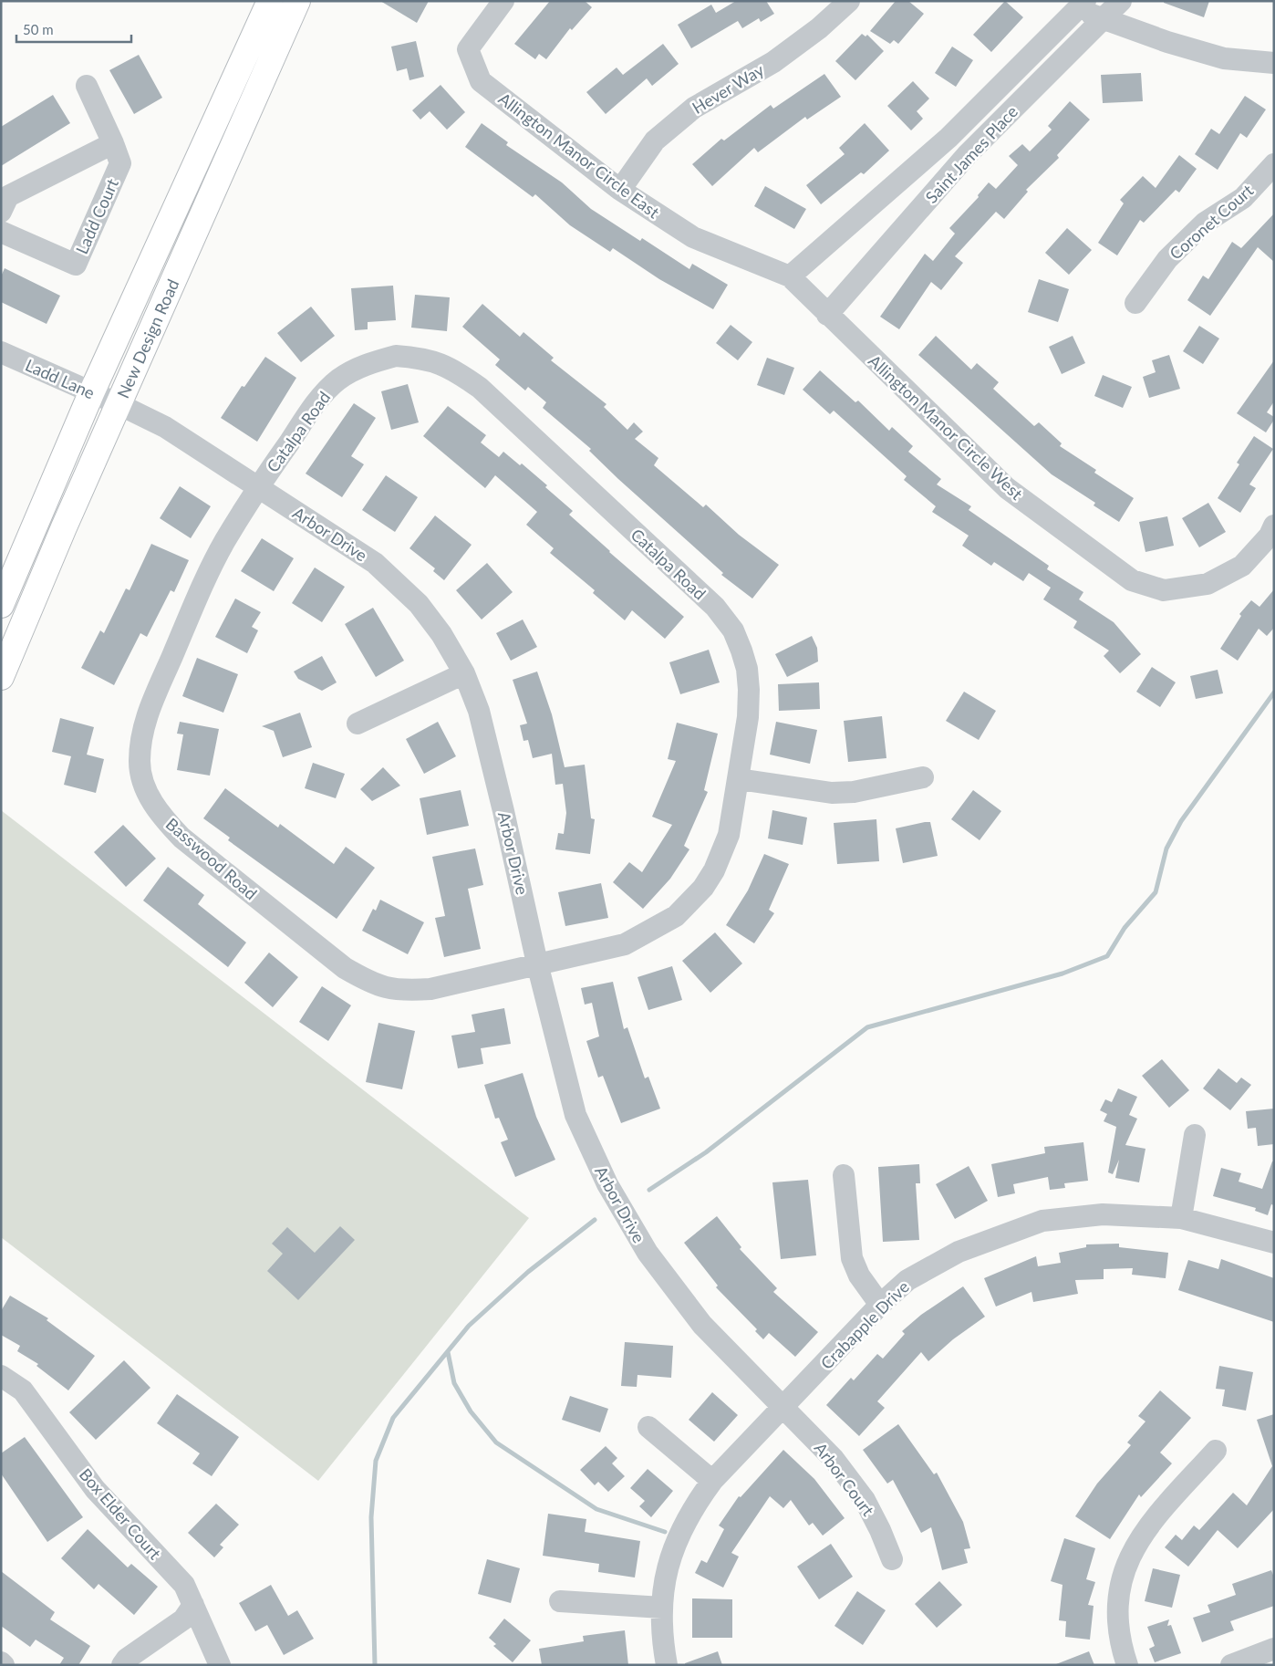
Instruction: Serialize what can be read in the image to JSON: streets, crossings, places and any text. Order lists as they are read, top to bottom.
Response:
{
  "streets": {
    "main road": ["New Design Road"],
    "street": [
      "Hever Way",
      "Saint James Place",
      "Allington Manor Circle East",
      "Ladd Court",
      "Coronet Court",
      "Ladd Lane",
      "Allington Manor Circle West",
      "Catalpa Road",
      "Arbor Drive",
      "Basswood Road",
      "Crabapple Drive",
      "Arbor Court",
      "Box Elder Court"
    ]
  },
  "crossings": [
    ["Hever Way", "Allington Manor Circle East"],
    ["Saint James Place", "Allington Manor Circle East"],
    ["Saint James Place", "Allington Manor Circle West"],
    ["Allington Manor Circle East", "Allington Manor Circle West"],
    ["New Design Road", "Ladd Lane"],
    ["New Design Road", "Arbor Drive"],
    ["Ladd Lane", "Arbor Drive"],
    ["Catalpa Road", "Arbor Drive"],
    ["Catalpa Road", "Basswood Road"],
    ["Arbor Drive", "Basswood Road"],
    ["Arbor Drive", "Crabapple Drive"],
    ["Arbor Drive", "Arbor Court"],
    ["Crabapple Drive", "Arbor Court"]
  ],
  "scale_bar": "50 m"
}
